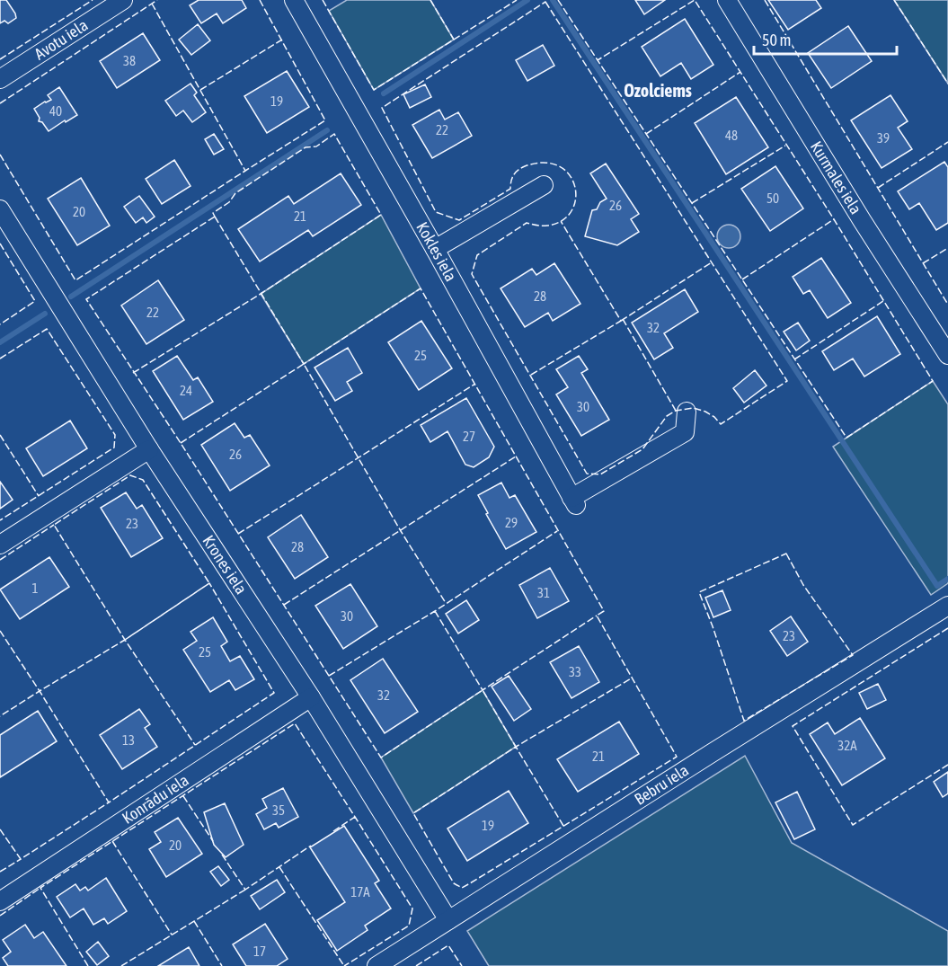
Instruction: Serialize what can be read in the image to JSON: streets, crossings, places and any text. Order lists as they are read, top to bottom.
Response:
{
  "streets": {
    "street": [
      "Avotu iela",
      "Kurmales iela",
      "Kokles iela",
      "Krones iela",
      "Bebru iela",
      "Konrādu iela"
    ]
  },
  "crossings": [
    ["Krones iela", "Bebru iela"],
    ["Krones iela", "Konrādu iela"]
  ],
  "districts": ["Ozolciems"],
  "house_numbers": [
    "38",
    "19",
    "40",
    "22",
    "48",
    "39",
    "50",
    "26",
    "20",
    "21",
    "28",
    "22",
    "32",
    "25",
    "24",
    "30",
    "27",
    "26",
    "29",
    "23",
    "28",
    "1",
    "31",
    "30",
    "23",
    "25",
    "33",
    "32",
    "13",
    "32A",
    "21",
    "35",
    "19",
    "20",
    "17A",
    "17"
  ],
  "scale_bar": "50 m"
}
